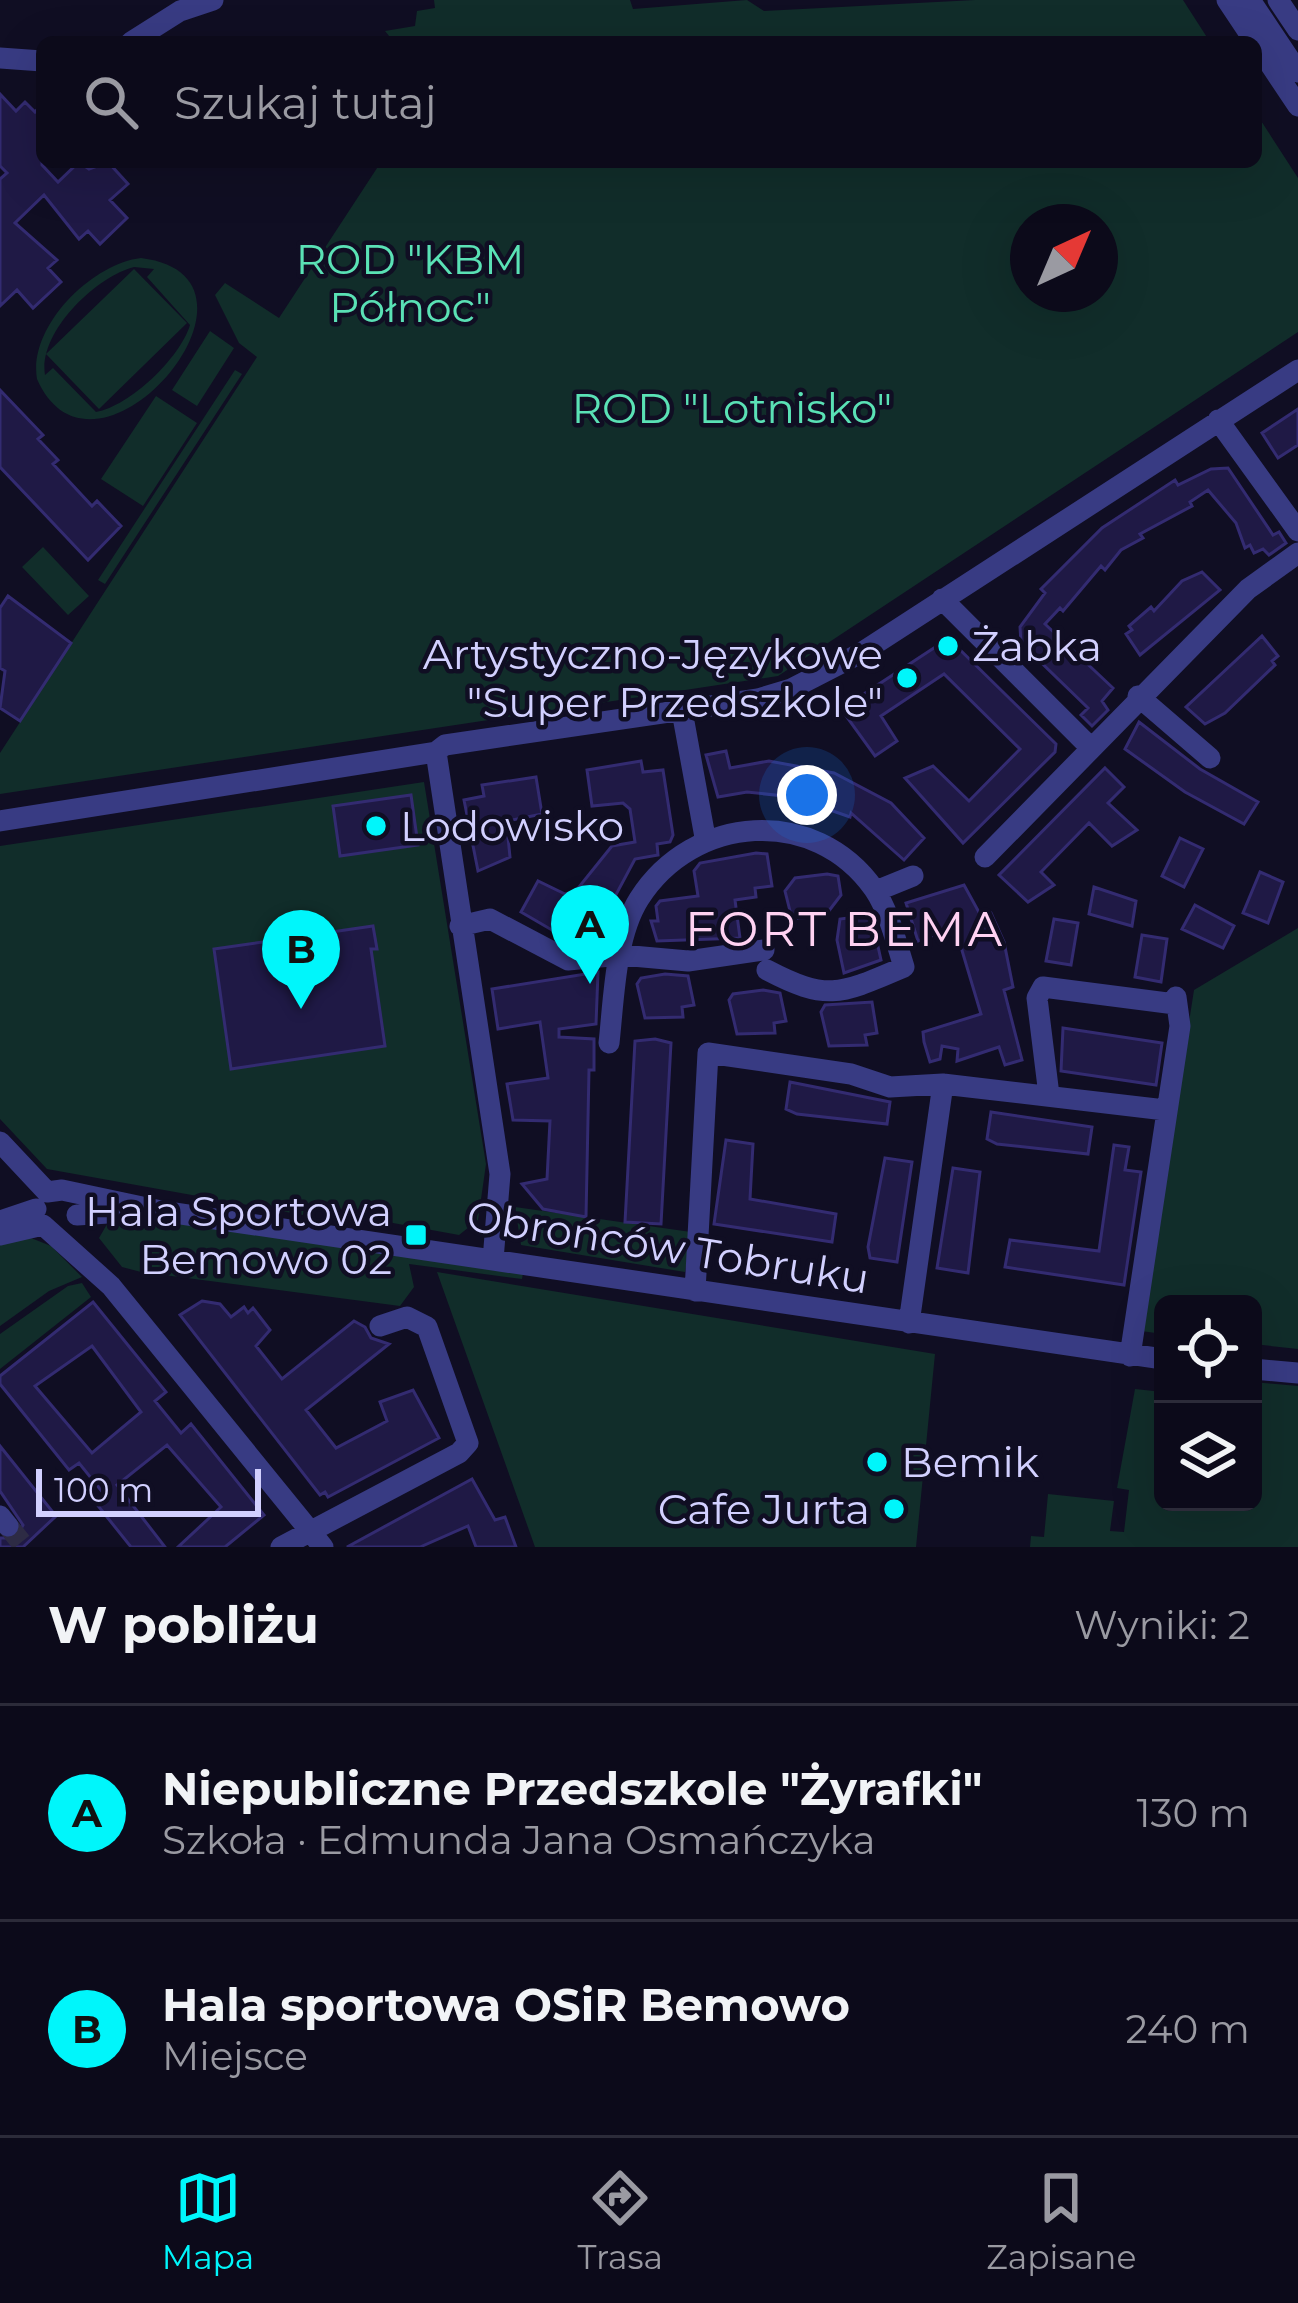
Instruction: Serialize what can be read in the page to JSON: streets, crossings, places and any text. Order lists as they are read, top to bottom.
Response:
{
  "streets": {
    "street": ["Obrońców Tobruku"]
  },
  "districts": ["FORT BEMA"],
  "parks": ["ROD \"KBM Północ\"", "ROD \"Lotnisko\""],
  "places": {
    "other": [
      "Żabka",
      "Artystyczno-Językowe \"Super Przedszkole\"",
      "Lodowisko",
      "Bemik",
      "Cafe Jurta"
    ],
    "transit": ["Hala Sportowa Bemowo 02"]
  },
  "scale_bar": "100 m",
  "north": "top right",
  "page": {
    "search": "Szukaj tutaj",
    "pins": ["A", "B"],
    "scale": "100 m",
    "heading": ["W pobliżu", "Wyniki: 2"],
    "list": [
      {
        "mark": "A",
        "name": "Niepubliczne Przedszkole \"Żyrafki\"",
        "note": "Szkoła · Edmunda Jana Osmańczyka",
        "value": "130 m"
      },
      {
        "mark": "B",
        "name": "Hala sportowa OSiR Bemowo",
        "note": "Miejsce",
        "value": "240 m"
      }
    ],
    "nav": ["Mapa", "Trasa", "Zapisane"]
  }
}
